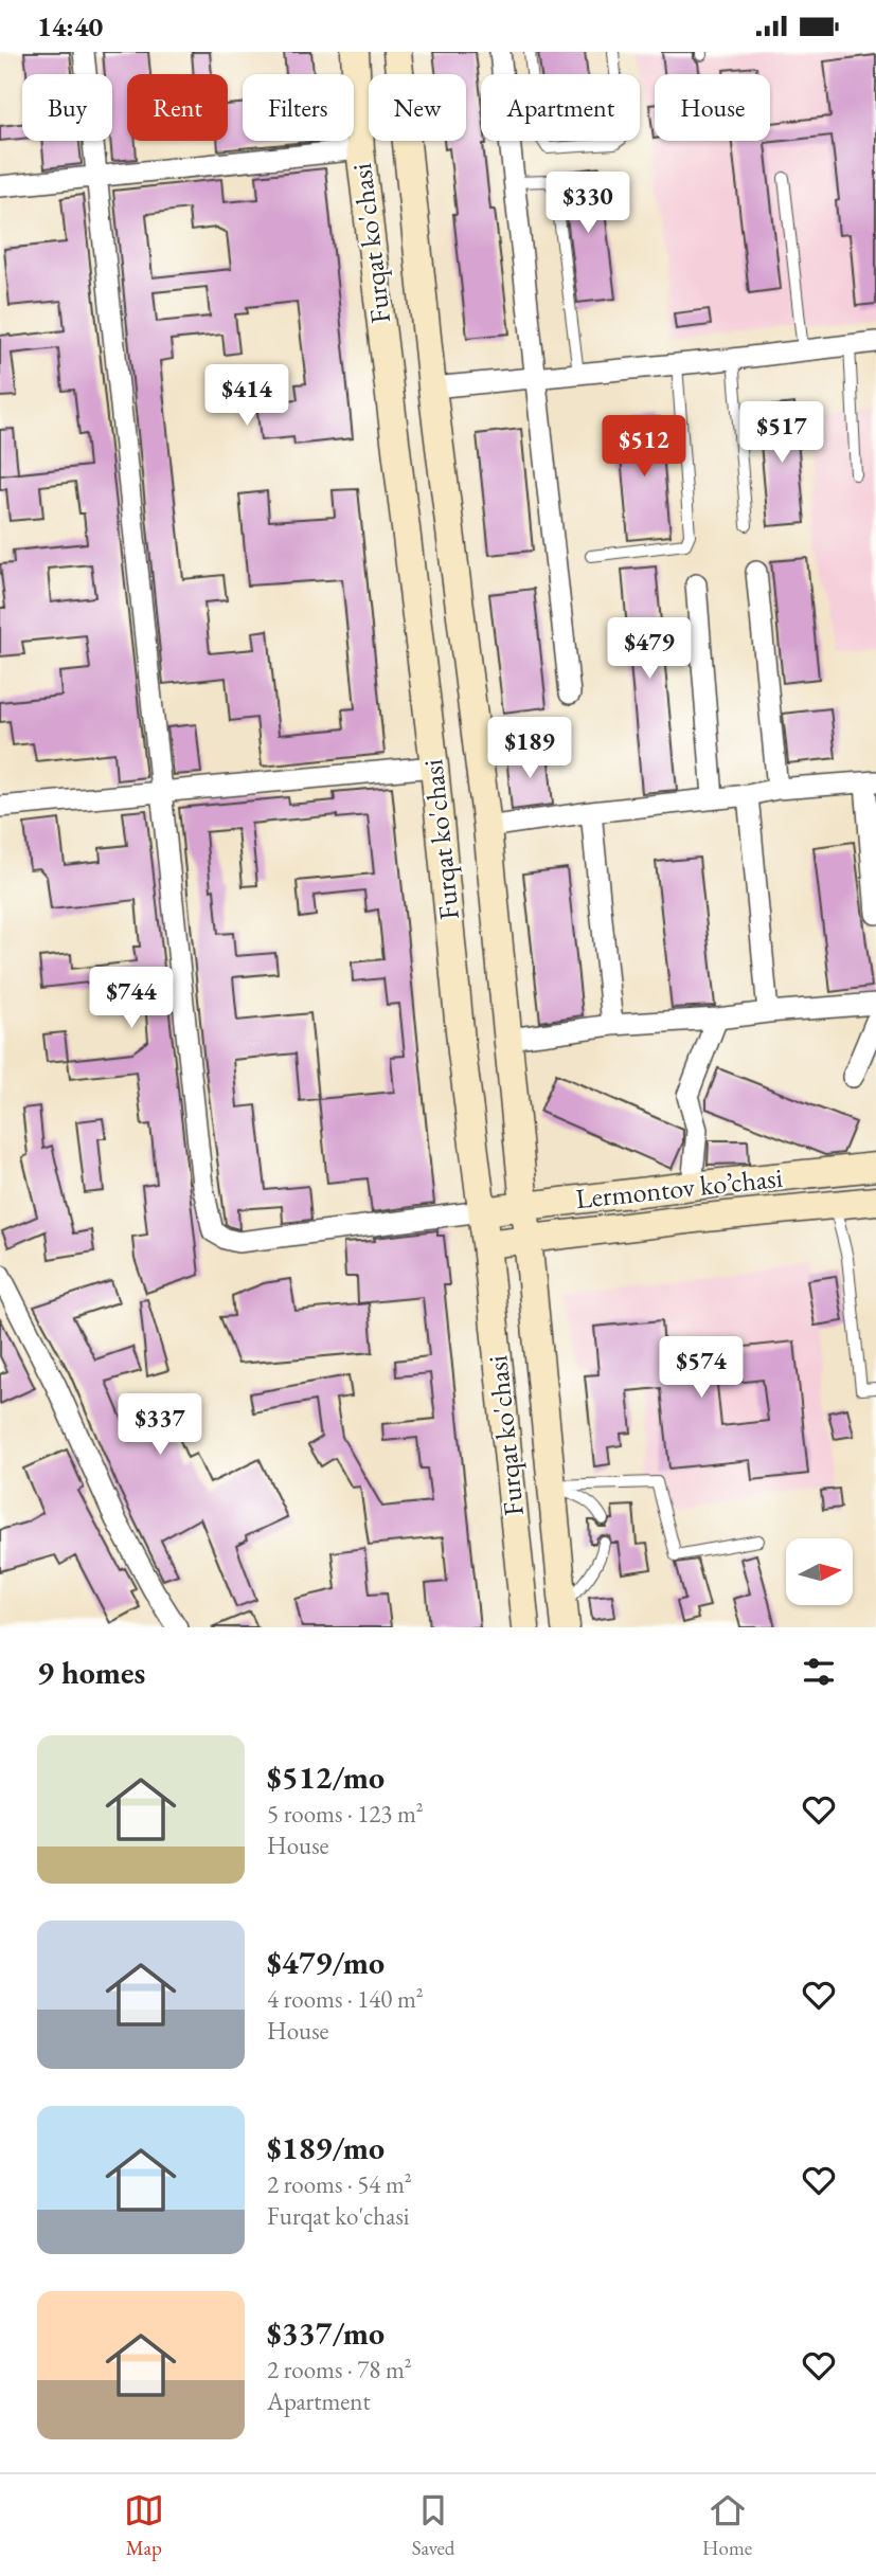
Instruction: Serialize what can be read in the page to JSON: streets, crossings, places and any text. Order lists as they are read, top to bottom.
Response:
{
  "streets": {
    "main road": ["Furqat ko'chasi", "Lermontov ko’chasi"]
  },
  "crossings": [
    ["Furqat ko'chasi", "Lermontov ko’chasi"]
  ],
  "north": "right",
  "page": {
    "status": "14:40",
    "chip": [
      "Buy",
      "Rent",
      "Filters",
      "New",
      "Apartment",
      "House"
    ],
    "price": [
      "$330",
      "$414",
      "$517",
      "$512",
      "$479",
      "$189",
      "$744",
      "$574",
      "$337"
    ],
    "heading": "9 homes",
    "list": [
      {
        "name": "$512/mo",
        "note": "5 rooms · 123 m² · House"
      },
      {
        "name": "$479/mo",
        "note": "4 rooms · 140 m² · House"
      },
      {
        "name": "$189/mo",
        "note": "2 rooms · 54 m² · Furqat ko'chasi"
      },
      {
        "name": "$337/mo",
        "note": "2 rooms · 78 m² · Apartment"
      }
    ],
    "tabs": ["Map", "Saved", "Home"]
  }
}
